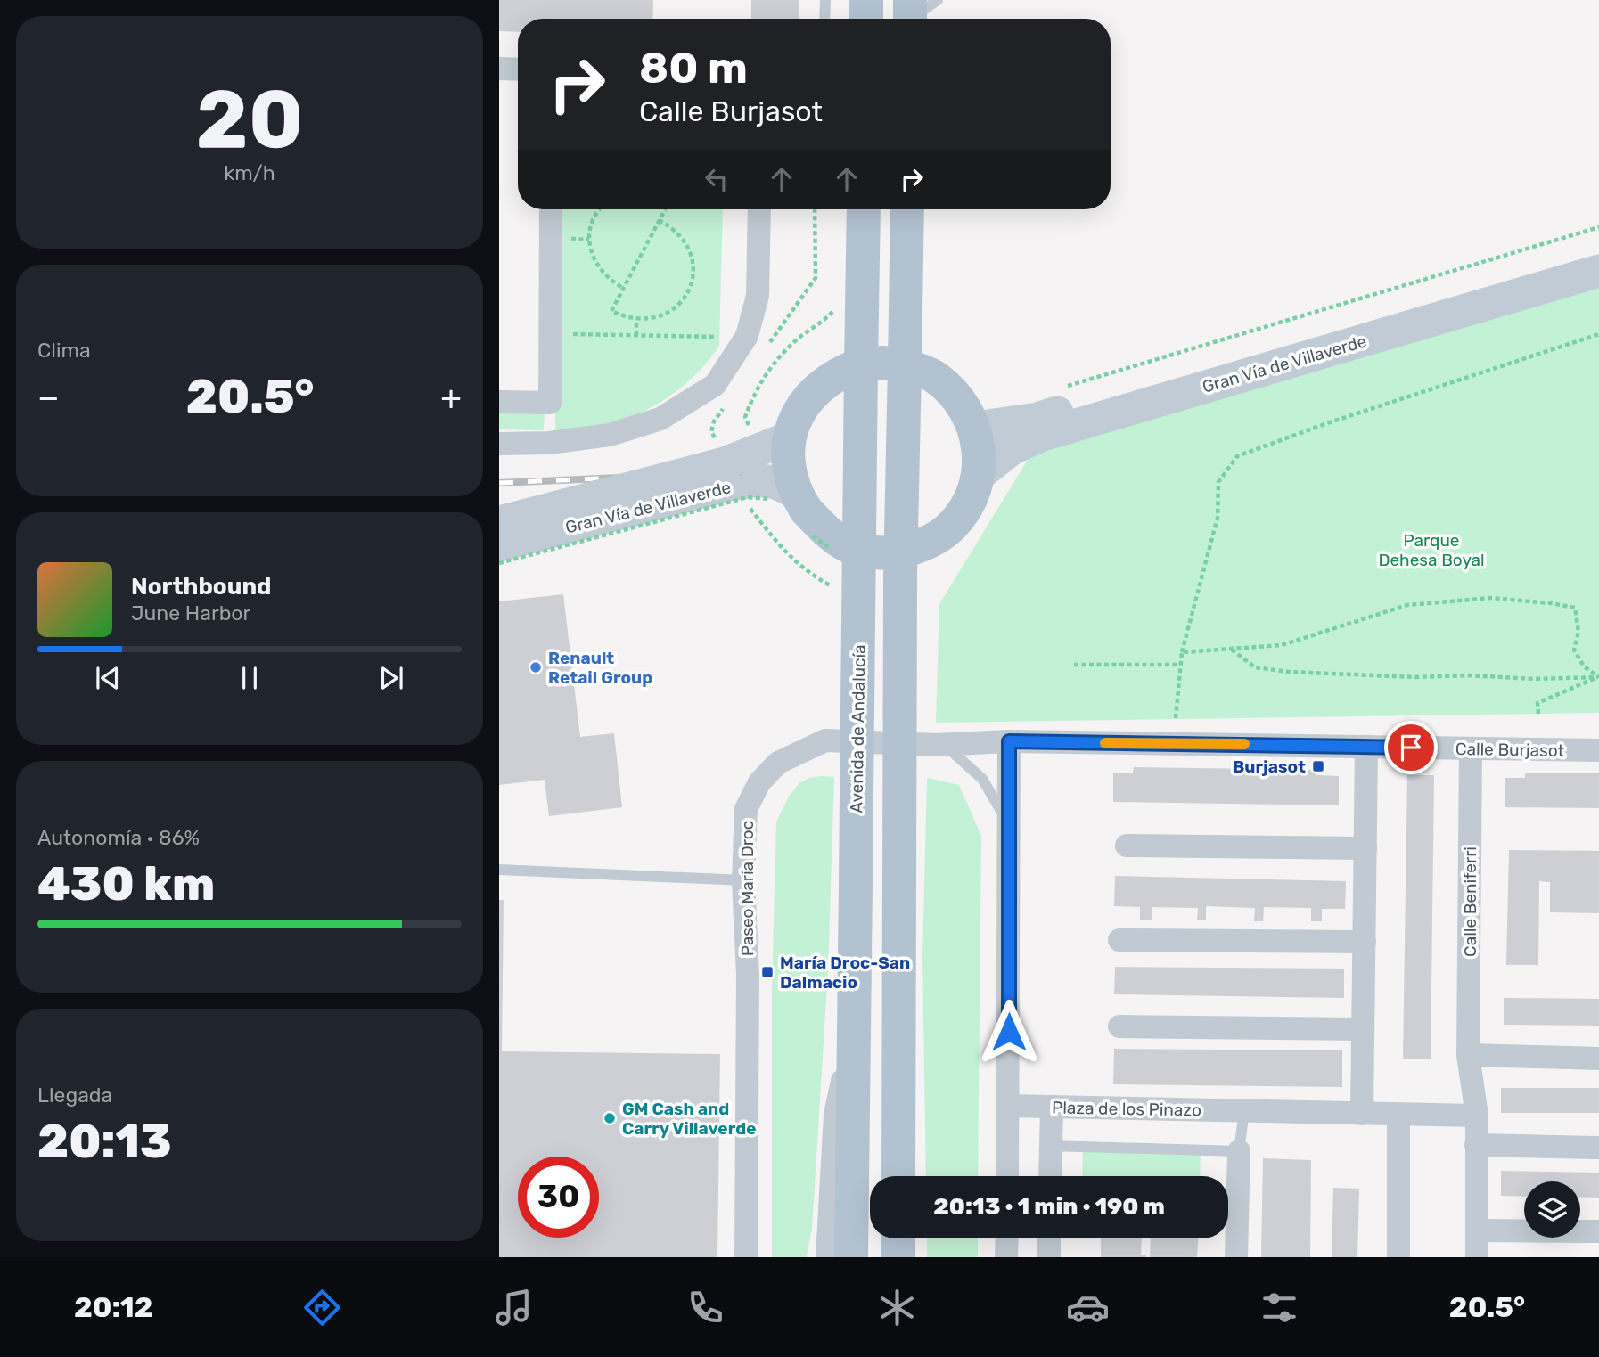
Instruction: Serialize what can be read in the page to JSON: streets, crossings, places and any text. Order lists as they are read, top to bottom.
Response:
{
  "streets": {
    "main road": ["Avenida de Andalucía"],
    "street": [
      "Gran Vía de Villaverde",
      "Calle Burjasot",
      "Paseo María Droc",
      "Calle Beniferri",
      "Plaza de los Pinazo"
    ]
  },
  "crossings": [
    ["Calle Burjasot", "Paseo María Droc"],
    ["Calle Burjasot", "Calle Beniferri"],
    ["Calle Beniferri", "Plaza de los Pinazo"]
  ],
  "parks": ["Parque Dehesa Boyal"],
  "places": {
    "other": ["Renault Retail Group", "GM Cash and Carry Villaverde"],
    "transit": ["Burjasot", "María Droc-San Dalmacio"]
  },
  "page": {
    "tile": [
      ["20", "km/h"],
      "Clima",
      ["Autonomía · 86%", "430 km"],
      ["Llegada", "20:13"]
    ],
    "turn": ["80 m", "Calle Burjasot"],
    "heat": ["−", "20.5°", "+"],
    "song": ["Northbound", "June Harbor"],
    "limit": "30",
    "trip": "20:13 · 1 min · 190 m",
    "tabs": ["20:12", "20.5°"]
  }
}
